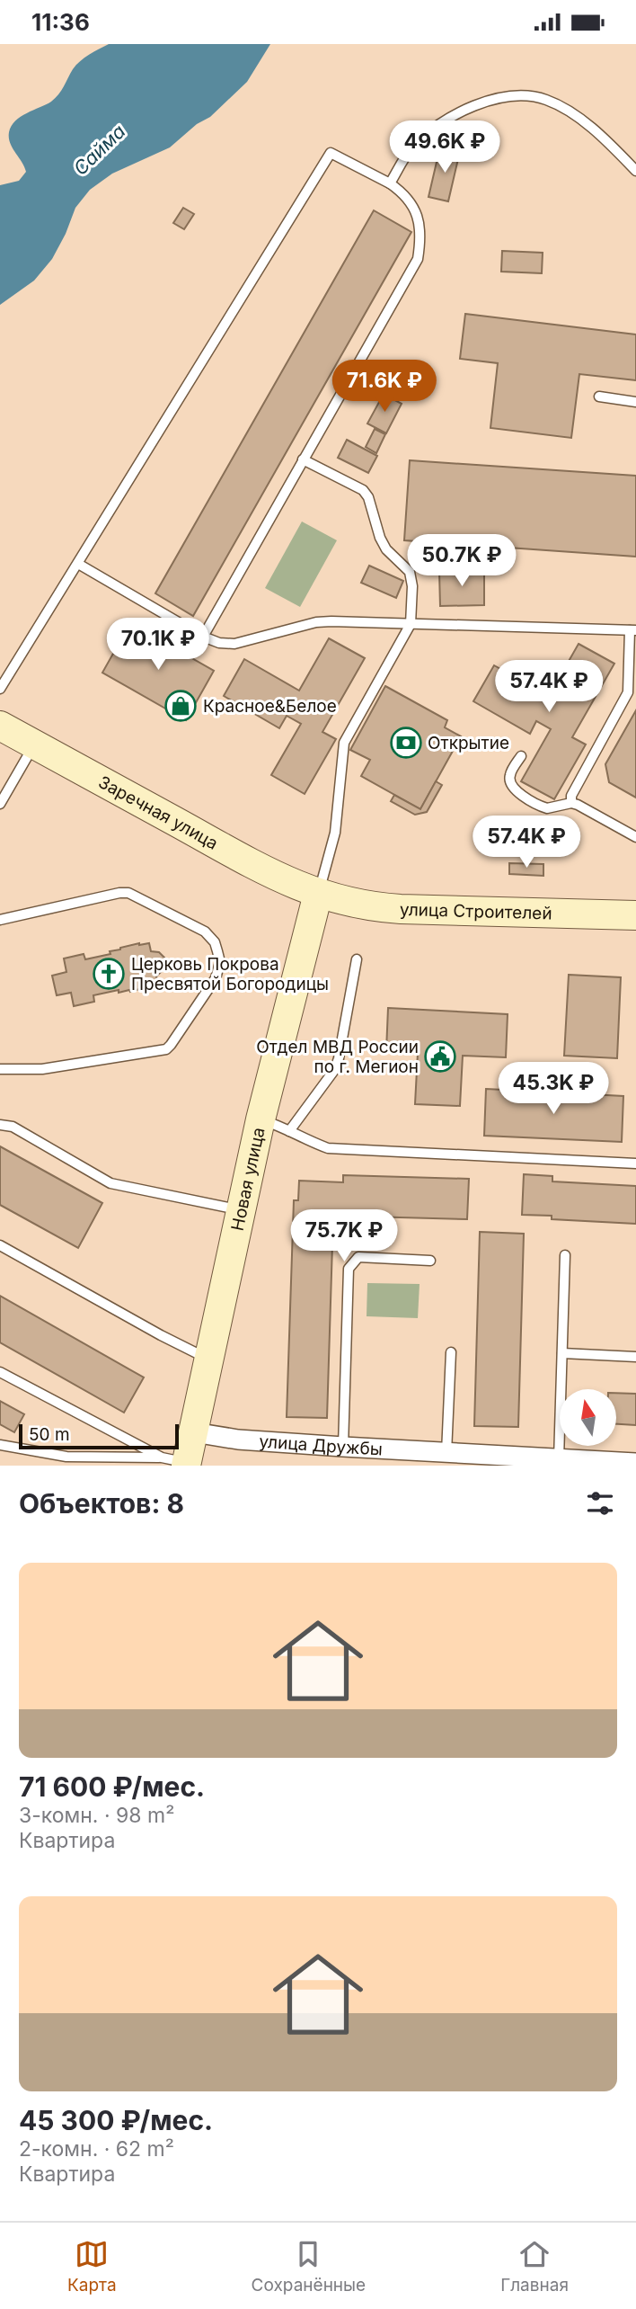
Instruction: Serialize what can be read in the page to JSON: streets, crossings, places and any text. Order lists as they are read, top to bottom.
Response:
{
  "streets": {
    "main road": ["Заречная улица", "улица Строителей", "Новая улица"],
    "street": ["улица Дружбы"]
  },
  "crossings": [
    ["Заречная улица", "улица Строителей"],
    ["Заречная улица", "Новая улица"],
    ["улица Строителей", "Новая улица"],
    ["Новая улица", "улица Дружбы"]
  ],
  "water": ["Сайма"],
  "places": {
    "shop": ["Красное&Белое"],
    "bank": ["Открытие"],
    "church": ["Церковь Покрова Пресвятой Богородицы"],
    "public building": ["Отдел МВД России по г. Мегион"]
  },
  "scale_bar": "50 m",
  "north": "top",
  "page": {
    "status": "11:36",
    "price": [
      "49.6K ₽",
      "71.6K ₽",
      "50.7K ₽",
      "70.1K ₽",
      "57.4K ₽",
      "57.4K ₽",
      "45.3K ₽",
      "75.7K ₽"
    ],
    "scale": "50 m",
    "heading": "Объектов: 8",
    "list": [
      {
        "name": "71 600 ₽/мес.",
        "note": "3-комн. · 98 m² · Квартира"
      },
      {
        "name": "45 300 ₽/мес.",
        "note": "2-комн. · 62 m² · Квартира"
      }
    ],
    "tabs": ["Карта", "Сохранённые", "Главная"]
  }
}
